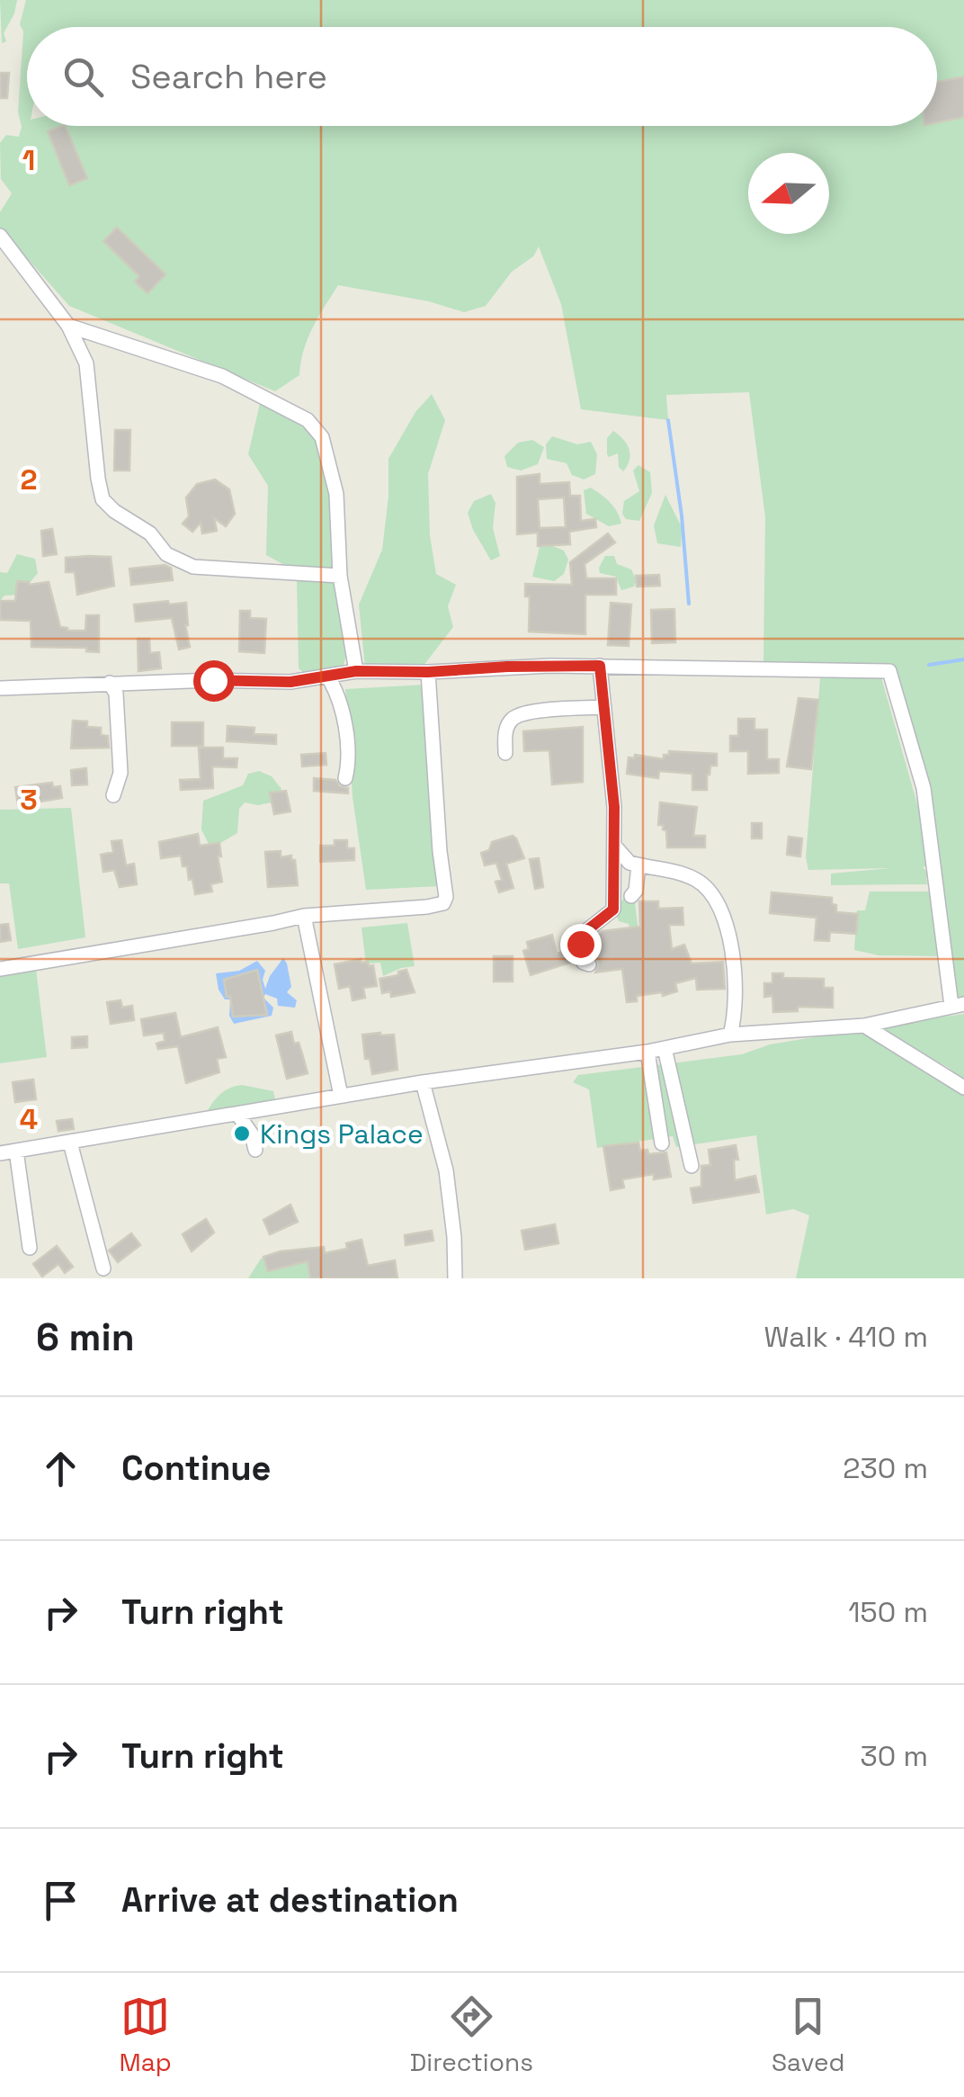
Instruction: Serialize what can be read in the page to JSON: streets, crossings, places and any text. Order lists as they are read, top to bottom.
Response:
{
  "places": ["Kings Palace"],
  "north": "left",
  "page": {
    "search": "Search here",
    "heading": ["6 min", "Walk · 410 m"],
    "list": [
      ["Continue", "230 m"],
      ["Turn right", "150 m"],
      ["Turn right", "30 m"],
      "Arrive at destination"
    ],
    "nav": ["Map", "Directions", "Saved"]
  },
  "grid": {
    "rows": [
      "1",
      "2",
      "3",
      "4"
    ]
  }
}
